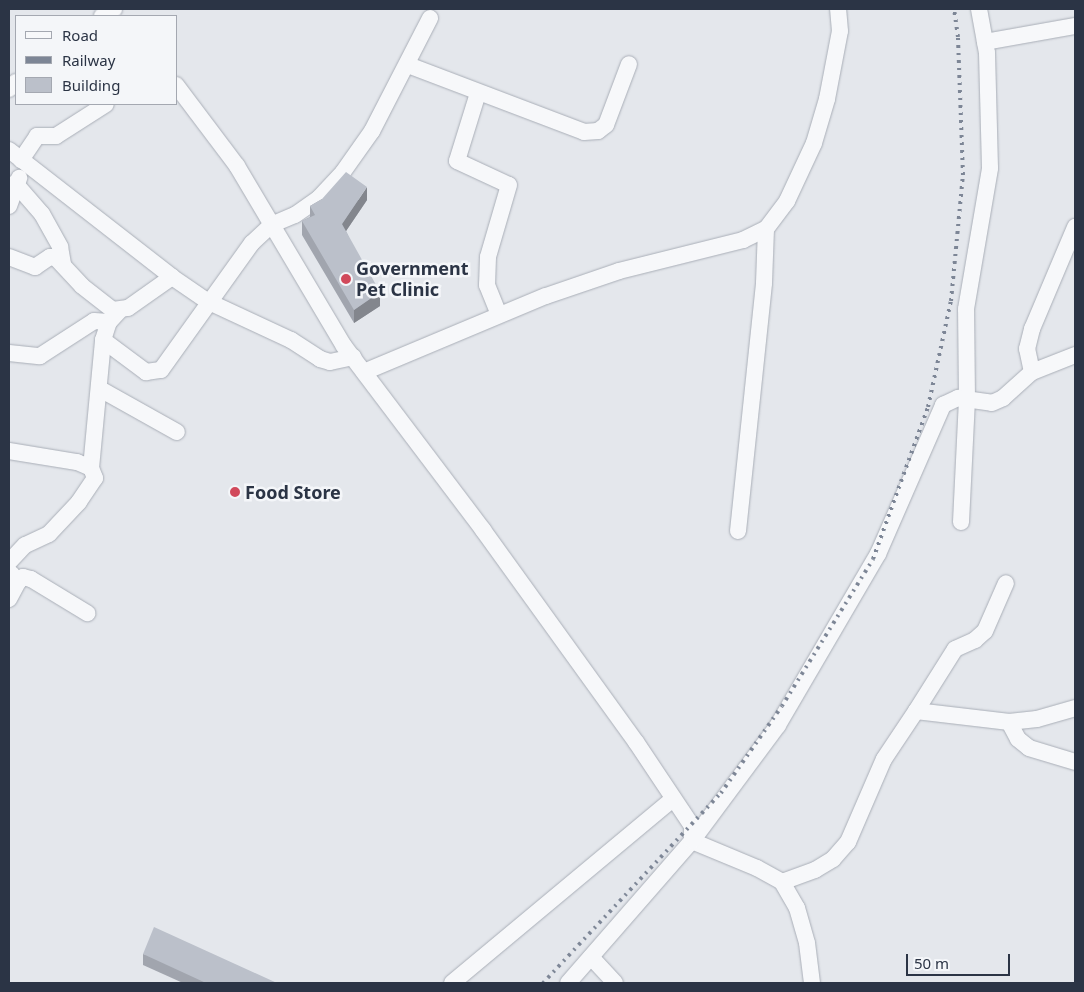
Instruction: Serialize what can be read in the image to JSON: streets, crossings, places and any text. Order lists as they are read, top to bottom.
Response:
{
  "places": ["Government Pet Clinic", "Food Store"],
  "legend": ["Road", "Railway", "Building"],
  "scale_bar": "50 m"
}
